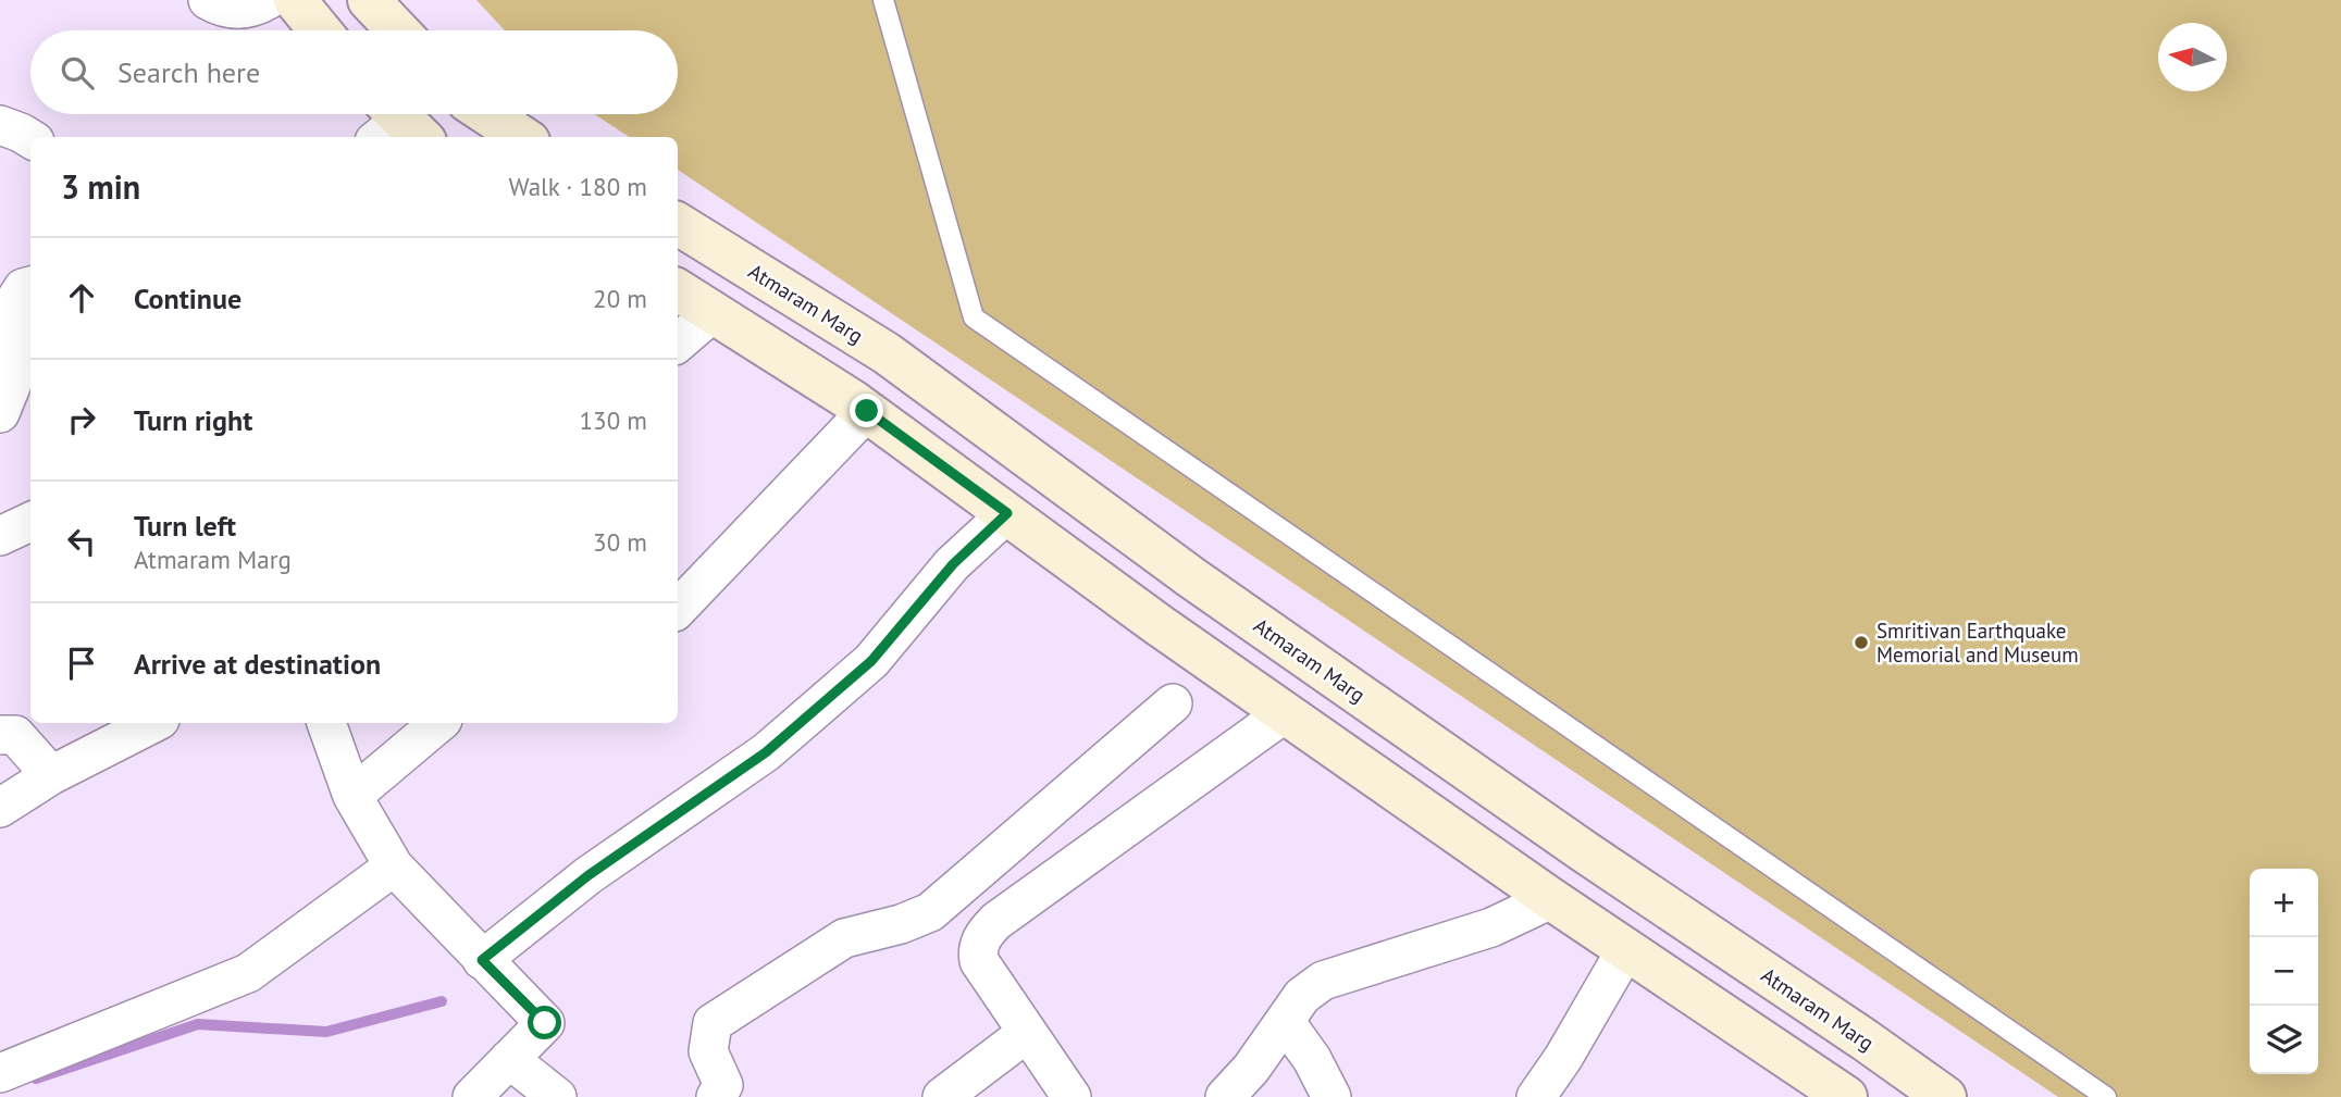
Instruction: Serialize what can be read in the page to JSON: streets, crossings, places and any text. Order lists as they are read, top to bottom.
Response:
{
  "streets": {
    "main road": ["Atmaram Marg"]
  },
  "places": ["Smritivan Earthquake Memorial and Museum"],
  "north": "left",
  "page": {
    "search": "Search here",
    "heading": ["3 min", "Walk · 180 m"],
    "list": [
      ["Continue", "20 m"],
      ["Turn right", "130 m"],
      ["Turn left", "Atmaram Marg", "30 m"],
      "Arrive at destination"
    ],
    "map_buttons": ["+", "−"]
  }
}
